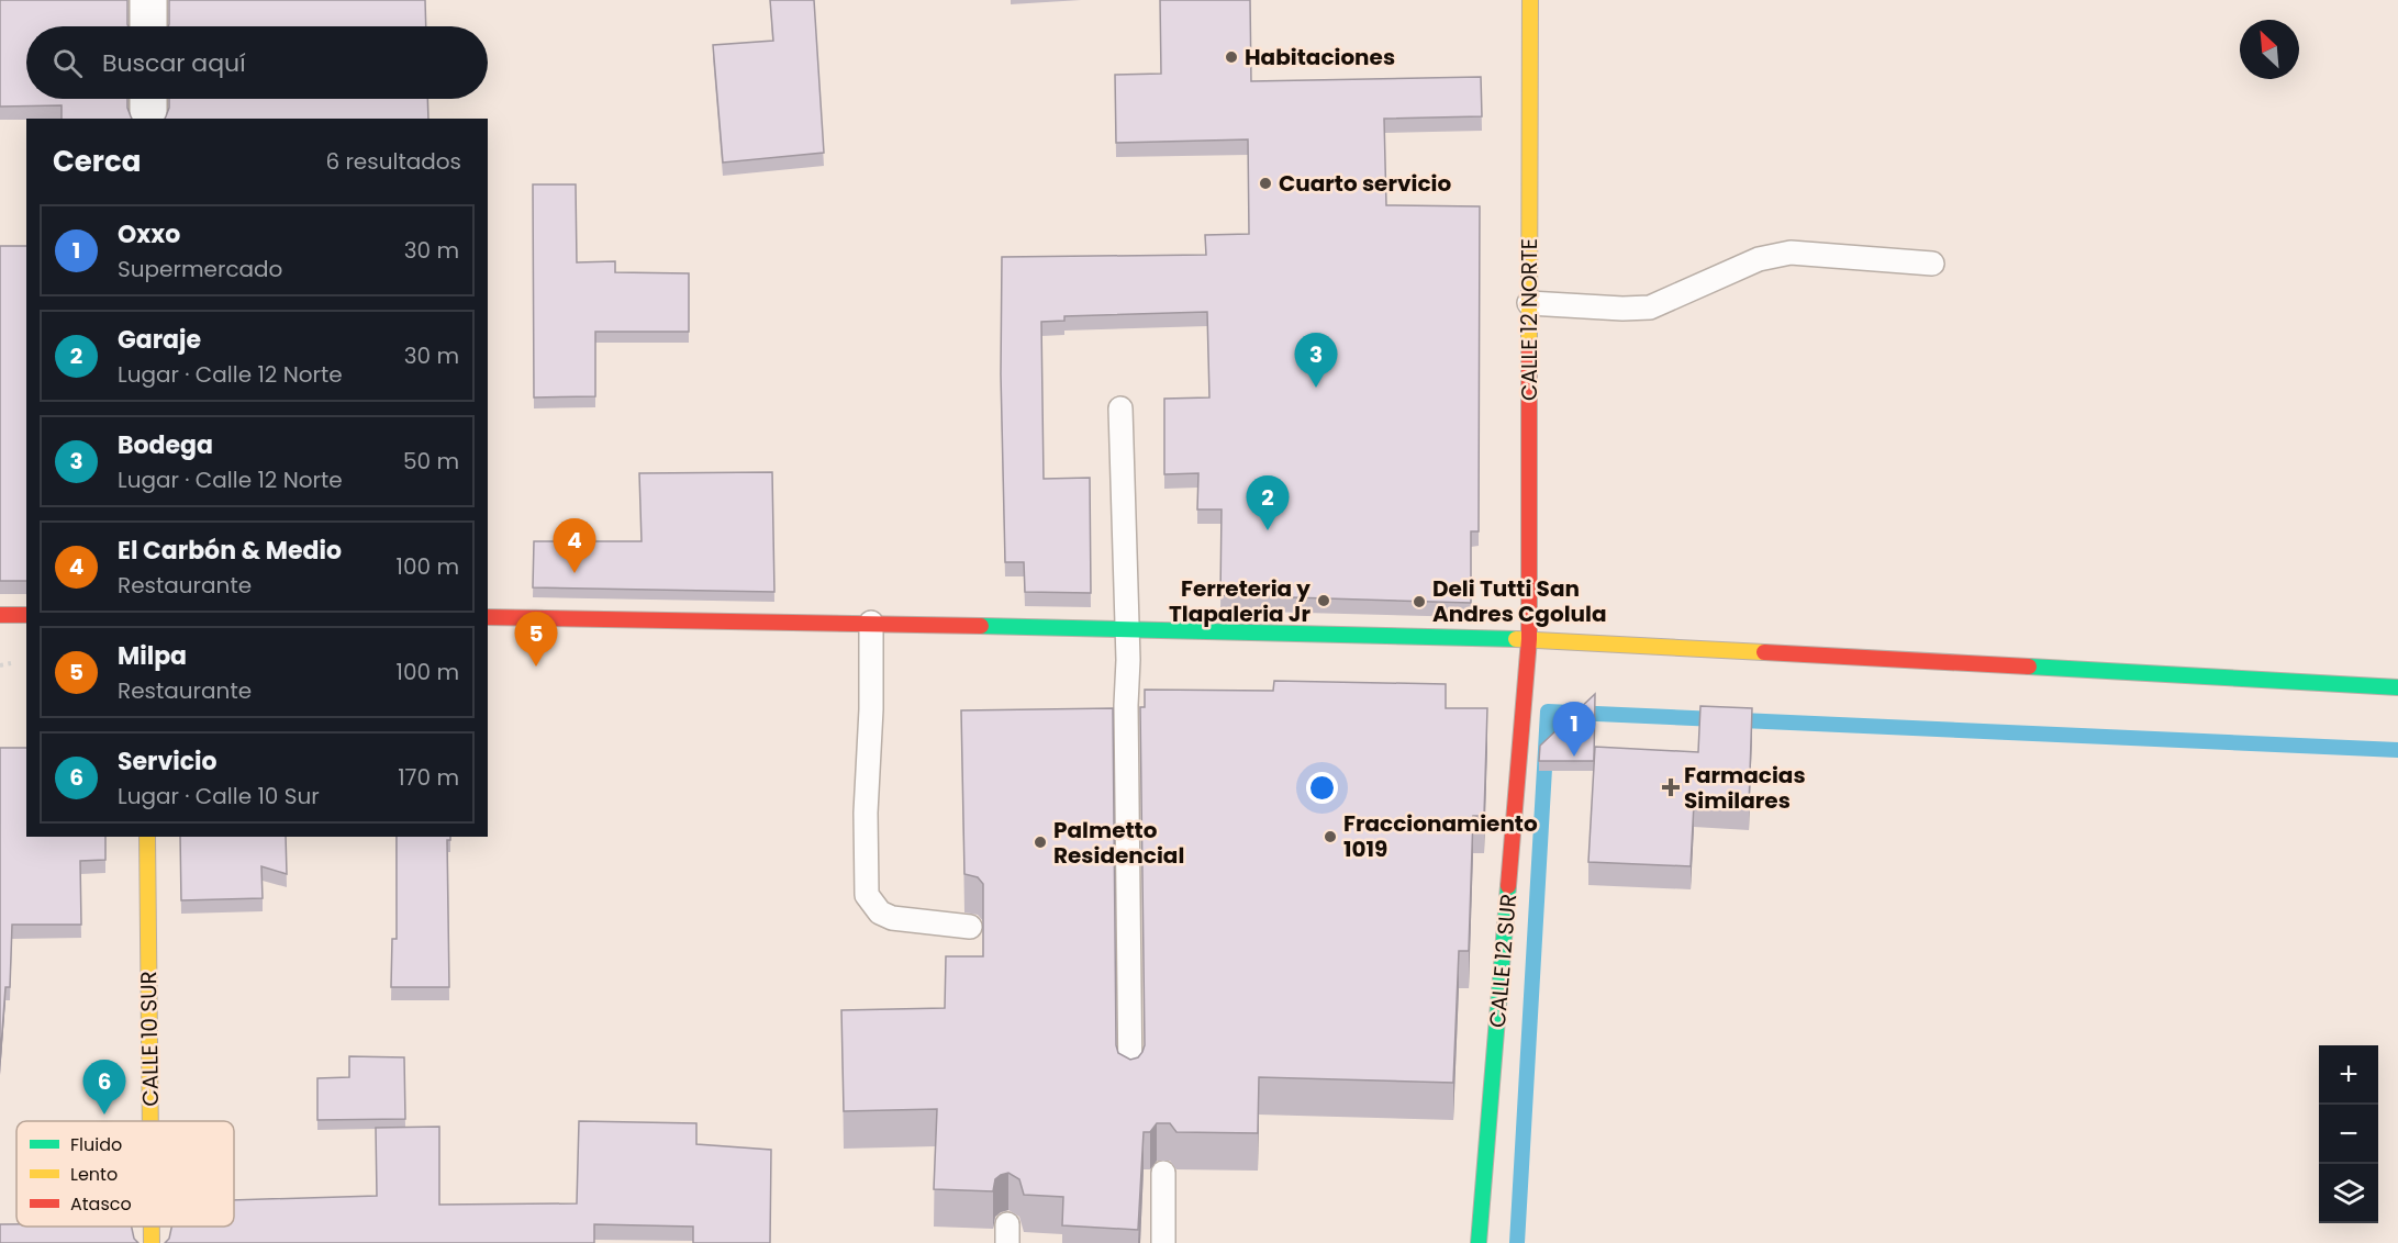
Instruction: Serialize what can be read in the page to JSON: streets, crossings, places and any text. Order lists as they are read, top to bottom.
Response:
{
  "streets": {
    "main road": ["CALLE 12 NORTE", "CALLE 12 SUR", "CALLE 10 SUR"]
  },
  "crossings": [
    ["CALLE 12 NORTE", "CALLE 12 SUR"]
  ],
  "places": {
    "other": [
      "Habitaciones",
      "Cuarto servicio",
      "Ferreteria y Tlapaleria Jr",
      "Deli Tutti San Andres Cgolula",
      "Fraccionamiento 1019",
      "Palmetto Residencial"
    ],
    "health": ["Farmacias Similares"]
  },
  "legend": ["Fluido", "Lento", "Atasco"],
  "north": "top left",
  "page": {
    "search": "Buscar aquí",
    "heading": ["Cerca", "6 resultados"],
    "list": [
      {
        "mark": "1",
        "name": "Oxxo",
        "note": "Supermercado",
        "value": "30 m"
      },
      {
        "mark": "2",
        "name": "Garaje",
        "note": "Lugar · Calle 12 Norte",
        "value": "30 m"
      },
      {
        "mark": "3",
        "name": "Bodega",
        "note": "Lugar · Calle 12 Norte",
        "value": "50 m"
      },
      {
        "mark": "4",
        "name": "El Carbón & Medio",
        "note": "Restaurante",
        "value": "100 m"
      },
      {
        "mark": "5",
        "name": "Milpa",
        "note": "Restaurante",
        "value": "100 m"
      },
      {
        "mark": "6",
        "name": "Servicio",
        "note": "Lugar · Calle 10 Sur",
        "value": "170 m"
      }
    ],
    "pins": [
      "3",
      "2",
      "4",
      "5",
      "1",
      "6"
    ],
    "map_buttons": ["+", "−"]
  }
}
